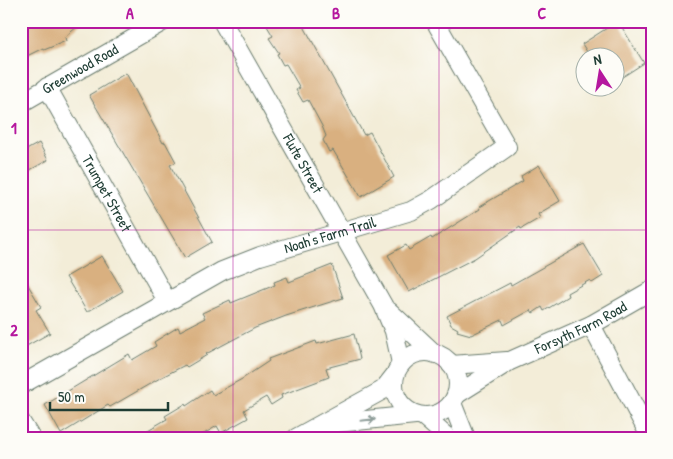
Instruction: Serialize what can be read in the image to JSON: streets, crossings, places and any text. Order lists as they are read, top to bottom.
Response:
{
  "streets": {
    "street": [
      "Greenwood Road",
      "Flute Street",
      "Trumpet Street",
      "Noah's Farm Trail",
      "Forsyth Farm Road"
    ]
  },
  "crossings": [
    ["Greenwood Road", "Trumpet Street"],
    ["Flute Street", "Noah's Farm Trail"],
    ["Flute Street", "Forsyth Farm Road"],
    ["Trumpet Street", "Noah's Farm Trail"]
  ],
  "scale_bar": "50 m",
  "north": "top",
  "grid": {
    "columns": ["A", "B", "C"],
    "rows": ["1", "2"]
  }
}
